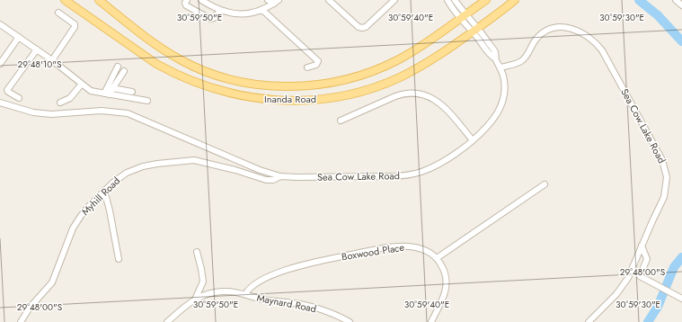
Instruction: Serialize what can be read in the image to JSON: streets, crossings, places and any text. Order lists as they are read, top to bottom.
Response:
{
  "streets": {
    "main road": ["Inanda Road"],
    "street": [
      "Sea Cow Lake Road",
      "Myhill Road",
      "Boxwood Place",
      "Maynard Road"
    ]
  },
  "crossings": [
    ["Sea Cow Lake Road", "Myhill Road"],
    ["Boxwood Place", "Maynard Road"]
  ],
  "coordinates": [
    "30°59'50\"E",
    "30°59'40\"E",
    "30°59'30\"E",
    "29°48'10\"S",
    "29°48'00\"S"
  ]
}
